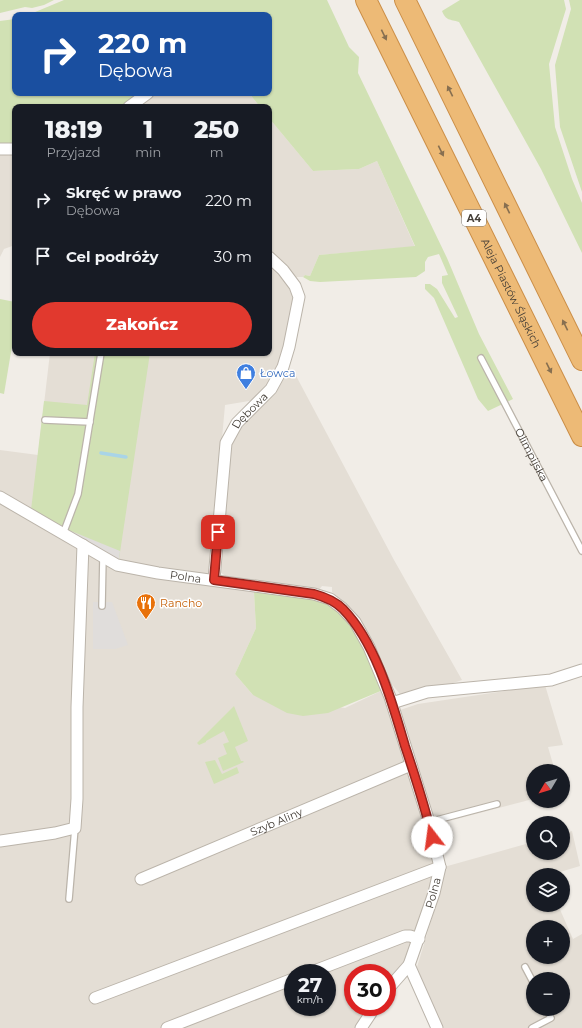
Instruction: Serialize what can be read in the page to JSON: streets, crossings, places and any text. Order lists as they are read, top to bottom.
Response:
{
  "streets": {
    "highway": ["A4", "Aleja Piastów Śląskich"],
    "street": ["Dębowa", "Polna", "Szyb Aliny"],
    "lane": ["Olimpijska"]
  },
  "crossings": [
    ["Dębowa", "Polna"],
    ["Polna", "Szyb Aliny"]
  ],
  "places": {
    "shop": ["Łowca"],
    "restaurant": ["Rancho"]
  },
  "north": "bottom left",
  "page": {
    "turn": ["220 m", "Dębowa"],
    "eta": [
      "18:19",
      "Przyjazd",
      "1",
      "min",
      "250",
      "m"
    ],
    "list": [
      {
        "name": "Skręć w prawo",
        "note": "Dębowa",
        "value": "220 m"
      },
      {
        "name": "Cel podróży",
        "value": "30 m"
      }
    ],
    "buttons": "Zakończ",
    "map_buttons": ["+", "−"],
    "speed": "27 km/h",
    "limit": "30"
  }
}
